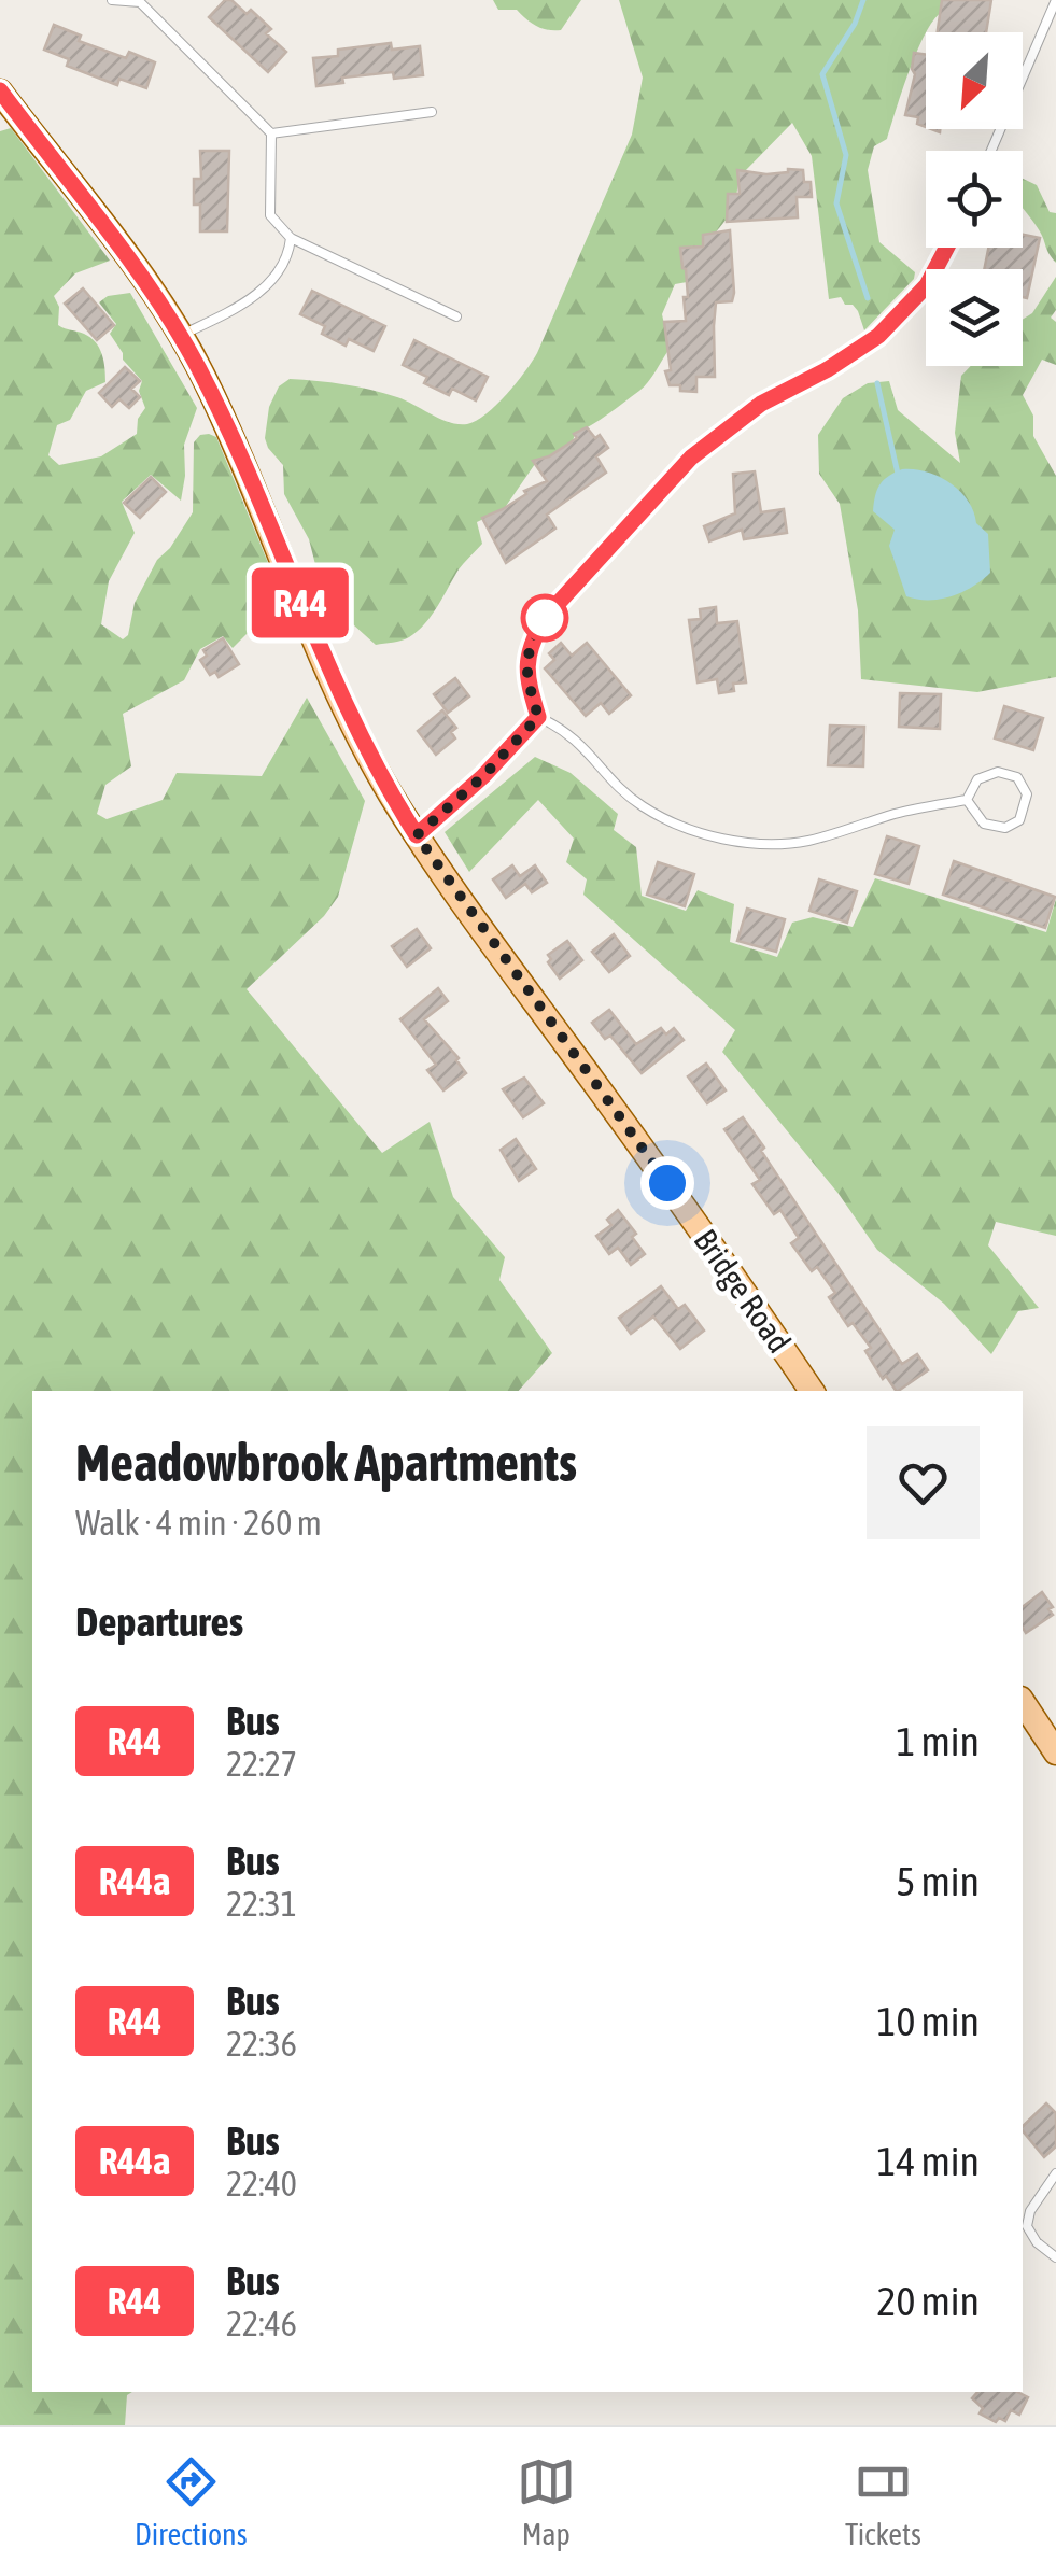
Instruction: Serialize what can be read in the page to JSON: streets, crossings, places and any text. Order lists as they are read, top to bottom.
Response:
{
  "streets": {
    "main road": ["Bridge Road"]
  },
  "lines": ["bus line R44"],
  "north": "bottom left",
  "page": {
    "on_map": "R44",
    "heading": [
      ["Meadowbrook Apartments", "Walk · 4 min · 260 m"],
      "Departures"
    ],
    "list": [
      {
        "mark": "R44",
        "name": "Bus",
        "note": "22:27",
        "value": "1 min"
      },
      {
        "mark": "R44a",
        "name": "Bus",
        "note": "22:31",
        "value": "5 min"
      },
      {
        "mark": "R44",
        "name": "Bus",
        "note": "22:36",
        "value": "10 min"
      },
      {
        "mark": "R44a",
        "name": "Bus",
        "note": "22:40",
        "value": "14 min"
      },
      {
        "mark": "R44",
        "name": "Bus",
        "note": "22:46",
        "value": "20 min"
      }
    ],
    "tabs": ["Directions", "Map", "Tickets"]
  }
}
